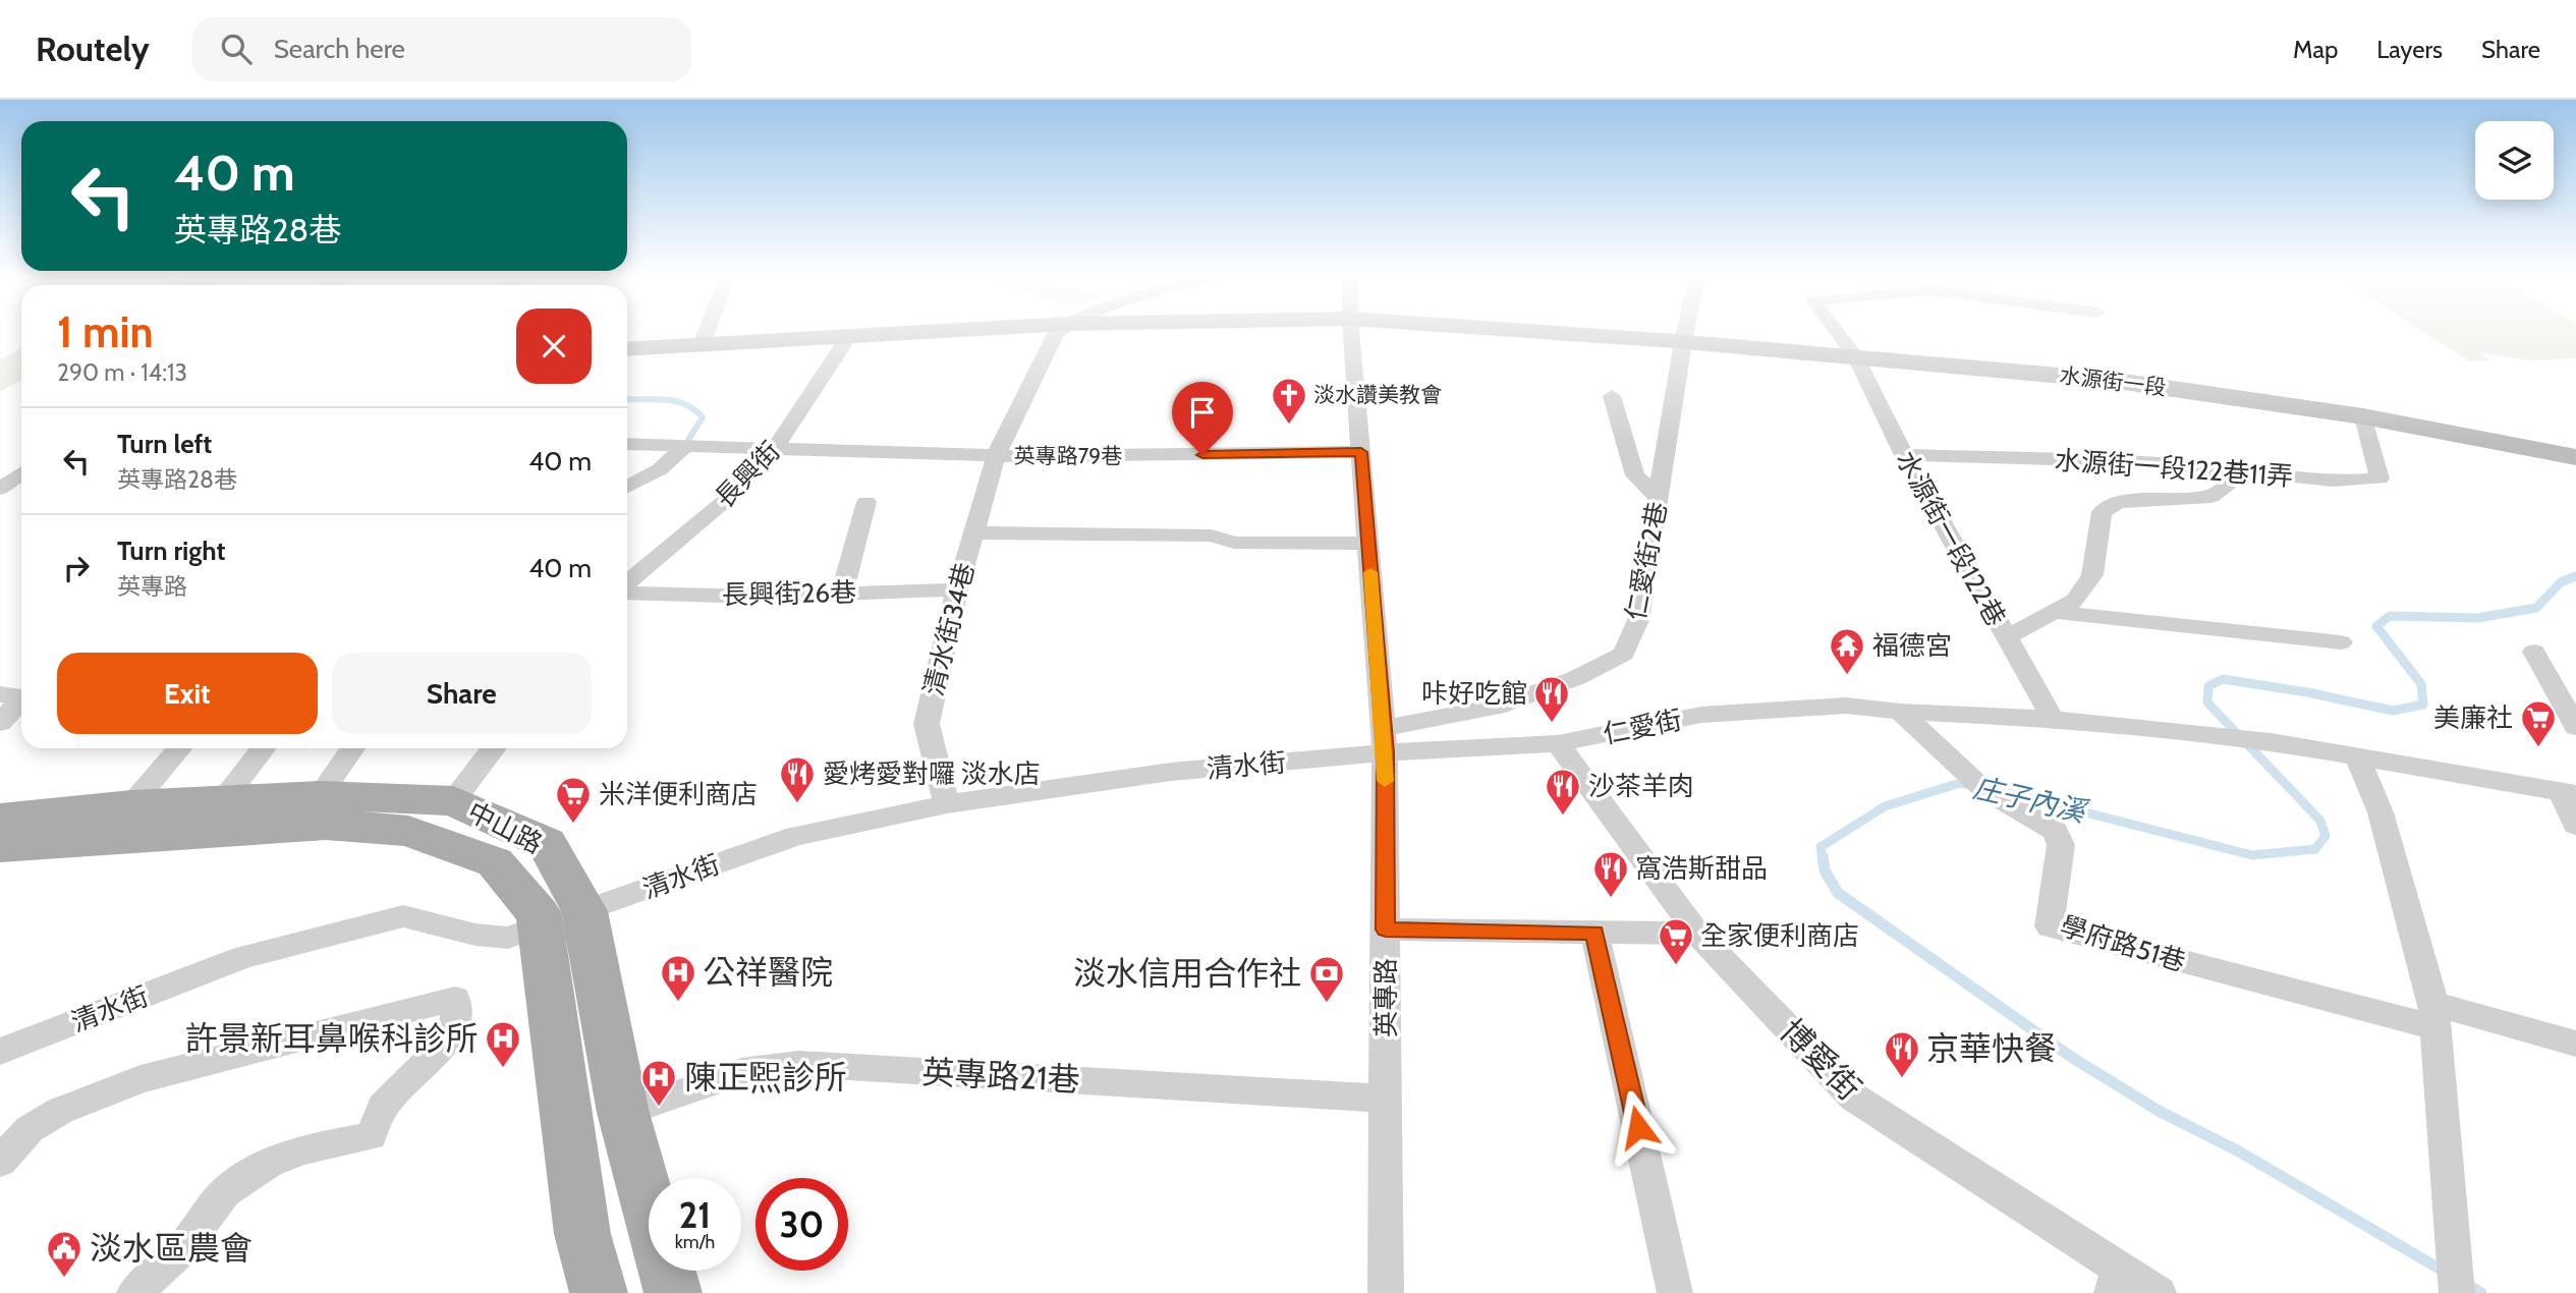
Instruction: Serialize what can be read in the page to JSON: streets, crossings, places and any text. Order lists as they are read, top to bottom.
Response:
{
  "streets": {
    "main road": ["中山路"],
    "street": [
      "水源街一段",
      "英專路79巷",
      "水源街一段122巷11弄",
      "長興街",
      "水源街一段122巷",
      "仁愛街2巷",
      "長興街26巷",
      "清水街34巷",
      "仁愛街",
      "清水街",
      "學府路51巷",
      "英專路",
      "博愛街",
      "英專路21巷"
    ]
  },
  "crossings": [
    ["水源街一段", "水源街一段122巷11弄"],
    ["水源街一段", "長興街"],
    ["水源街一段", "水源街一段122巷"],
    ["水源街一段", "仁愛街2巷"],
    ["英專路79巷", "長興街"],
    ["英專路79巷", "清水街34巷"],
    ["英專路79巷", "英專路"],
    ["水源街一段122巷11弄", "水源街一段122巷"],
    ["水源街一段122巷", "仁愛街"],
    ["仁愛街2巷", "仁愛街"],
    ["仁愛街2巷", "清水街"],
    ["仁愛街2巷", "英專路"],
    ["長興街26巷", "清水街34巷"],
    ["清水街34巷", "清水街"],
    ["仁愛街", "清水街"],
    ["仁愛街", "學府路51巷"],
    ["仁愛街", "英專路"],
    ["仁愛街", "博愛街"],
    ["清水街", "中山路"],
    ["清水街", "英專路"],
    ["中山路", "英專路21巷"],
    ["英專路", "英專路21巷"]
  ],
  "water": ["庄子內溪"],
  "places": {
    "church": ["淡水讚美教會"],
    "temple": ["福德宮"],
    "restaurant": [
      "咔好吃館",
      "愛烤愛對囉 淡水店",
      "沙茶羊肉",
      "窩浩斯甜品",
      "京華快餐"
    ],
    "supermarket": ["美廉社", "米洋便利商店", "全家便利商店"],
    "hospital": ["公祥醫院", "許景新耳鼻喉科診所", "陳正煕診所"],
    "bank": ["淡水信用合作社"],
    "public building": ["淡水區農會"]
  },
  "page": {
    "header": "Routely",
    "search": "Search here",
    "nav": ["Map", "Layers", "Share"],
    "turn": ["40 m", "英專路28巷"],
    "heading": ["1 min", "290 m · 14:13"],
    "list": [
      {
        "name": "Turn left",
        "note": "英專路28巷",
        "value": "40 m"
      },
      {
        "name": "Turn right",
        "note": "英專路",
        "value": "40 m"
      }
    ],
    "buttons": ["Exit", "Share"],
    "speed": "21 km/h",
    "limit": "30"
  }
}
